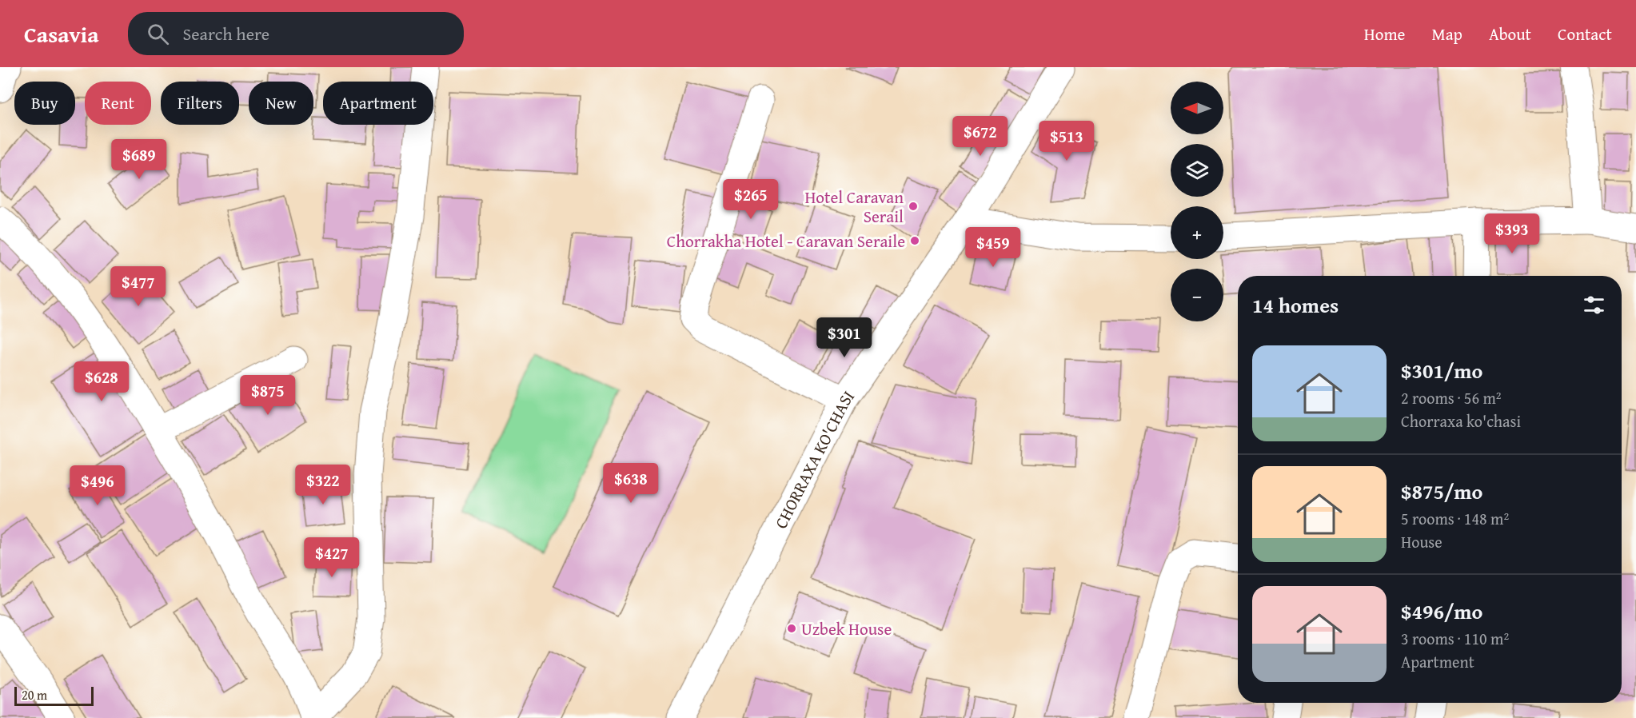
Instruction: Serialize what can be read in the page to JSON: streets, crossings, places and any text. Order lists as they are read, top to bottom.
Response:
{
  "streets": {
    "street": ["CHORRAXA KO'CHASI"]
  },
  "places": ["Hotel Caravan Serail", "Chorrakha Hotel - Caravan Seraile", "Uzbek House"],
  "scale_bar": "20 m",
  "north": "left",
  "page": {
    "header": "Casavia",
    "search": "Search here",
    "nav": [
      "Home",
      "Map",
      "About",
      "Contact"
    ],
    "map_buttons": ["+", "−"],
    "chip": [
      "Buy",
      "Rent",
      "Filters",
      "New",
      "Apartment"
    ],
    "price": [
      "$672",
      "$513",
      "$689",
      "$265",
      "$393",
      "$459",
      "$477",
      "$301",
      "$628",
      "$875",
      "$638",
      "$322",
      "$496",
      "$427"
    ],
    "heading": "14 homes",
    "list": [
      {
        "name": "$301/mo",
        "note": "2 rooms · 56 m² · Chorraxa ko'chasi"
      },
      {
        "name": "$875/mo",
        "note": "5 rooms · 148 m² · House"
      },
      {
        "name": "$496/mo",
        "note": "3 rooms · 110 m² · Apartment"
      }
    ],
    "scale": "20 m"
  }
}
